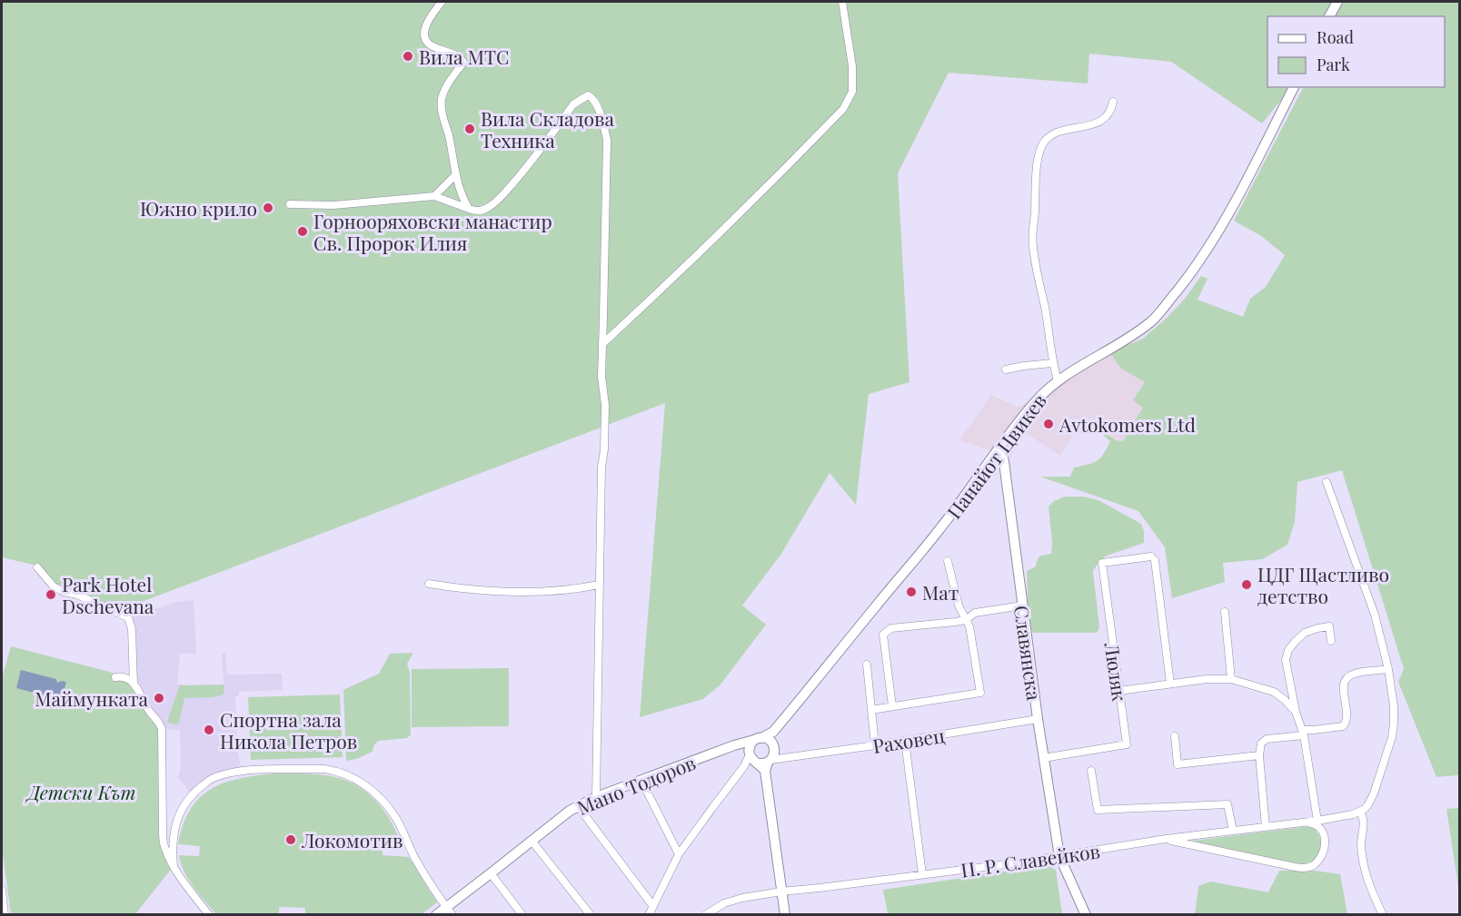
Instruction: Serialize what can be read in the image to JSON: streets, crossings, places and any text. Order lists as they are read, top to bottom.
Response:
{
  "streets": {
    "street": [
      "Панайот Цвикев",
      "Славянска",
      "Люляк",
      "Раховец",
      "Мано Тодоров",
      "П. Р. Славейков"
    ]
  },
  "crossings": [
    ["Панайот Цвикев", "Славянска"],
    ["Панайот Цвикев", "Раховец"],
    ["Панайот Цвикев", "Мано Тодоров"],
    ["Славянска", "Люляк"],
    ["Славянска", "Раховец"],
    ["Славянска", "П. Р. Славейков"],
    ["Раховец", "Мано Тодоров"]
  ],
  "parks": ["Детски Кът"],
  "places": [
    "Вила МТС",
    "Вила Складова Техника",
    "Южно крило",
    "Горнооряховски манастир Св. Пророк Илия",
    "Avtokomers Ltd",
    "ЦДГ Щастливо детство",
    "Мат",
    "Park Hotel Dschevana",
    "Маймунката",
    "Спортна зала Никола Петров",
    "Локомотив"
  ],
  "legend": ["Road", "Park"]
}
